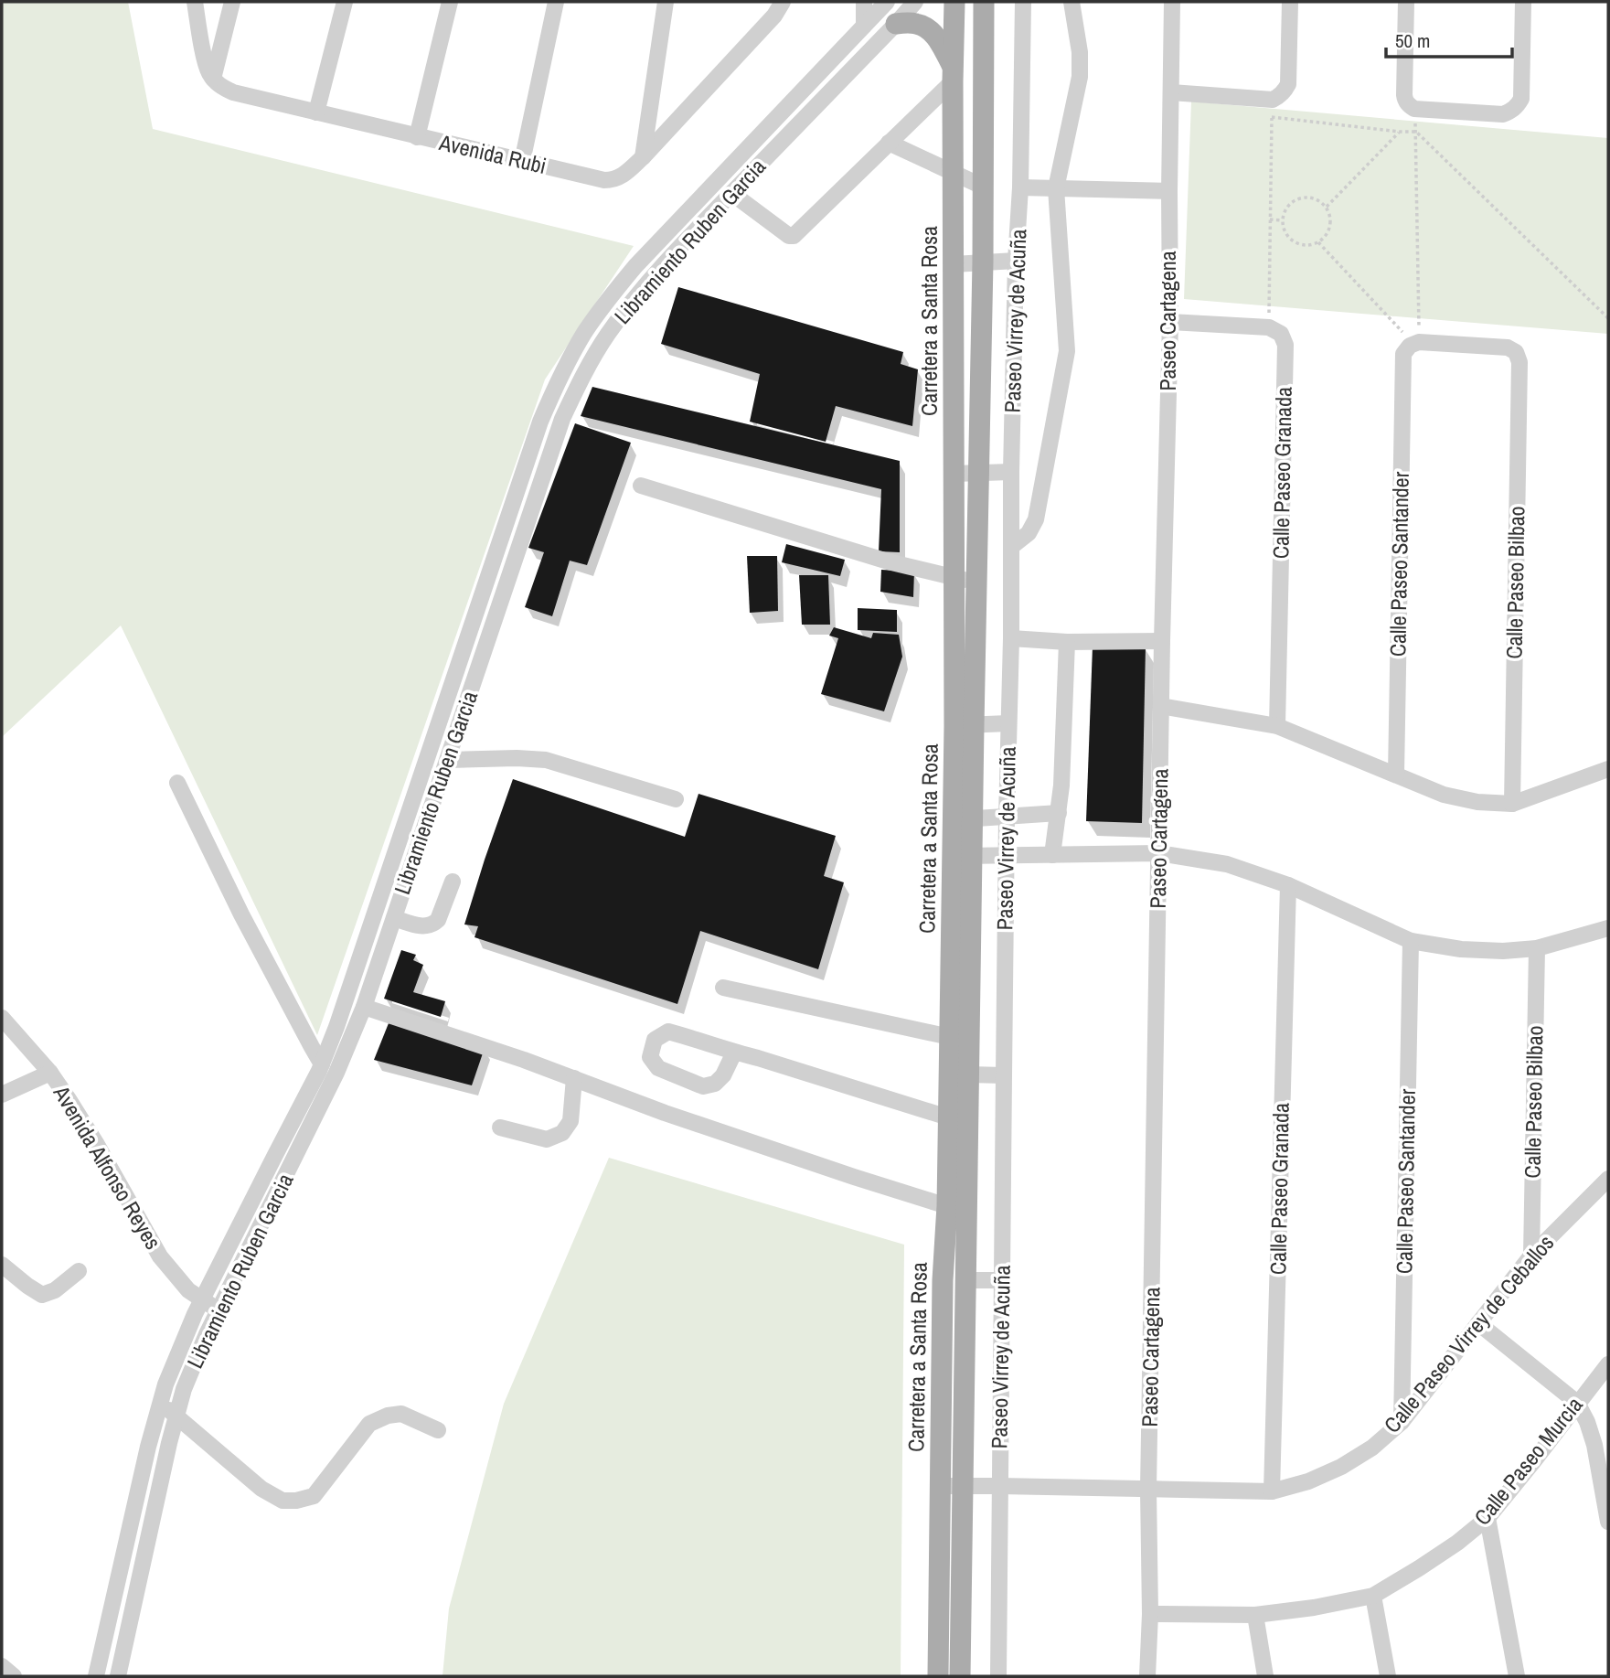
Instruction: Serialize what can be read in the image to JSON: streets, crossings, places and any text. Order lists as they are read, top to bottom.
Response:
{
  "streets": {
    "main road": ["Carretera a Santa Rosa"],
    "street": [
      "Avenida Rubi",
      "Libramiento Ruben Garcia",
      "Paseo Virrey de Acuña",
      "Paseo Cartagena",
      "Calle Paseo Granada",
      "Calle Paseo Santander",
      "Calle Paseo Bilbao",
      "Avenida Alfonso Reyes",
      "Calle Paseo Virrey de Ceballos",
      "Calle Paseo Murcia"
    ]
  },
  "crossings": [
    ["Libramiento Ruben Garcia", "Avenida Alfonso Reyes"],
    ["Carretera a Santa Rosa", "Calle Paseo Virrey de Ceballos"],
    ["Paseo Virrey de Acuña", "Calle Paseo Virrey de Ceballos"],
    ["Paseo Cartagena", "Calle Paseo Virrey de Ceballos"],
    ["Paseo Cartagena", "Calle Paseo Murcia"],
    ["Calle Paseo Granada", "Calle Paseo Virrey de Ceballos"],
    ["Calle Paseo Santander", "Calle Paseo Bilbao"],
    ["Calle Paseo Santander", "Calle Paseo Virrey de Ceballos"],
    ["Calle Paseo Bilbao", "Calle Paseo Virrey de Ceballos"]
  ],
  "scale_bar": "50 m"
}
